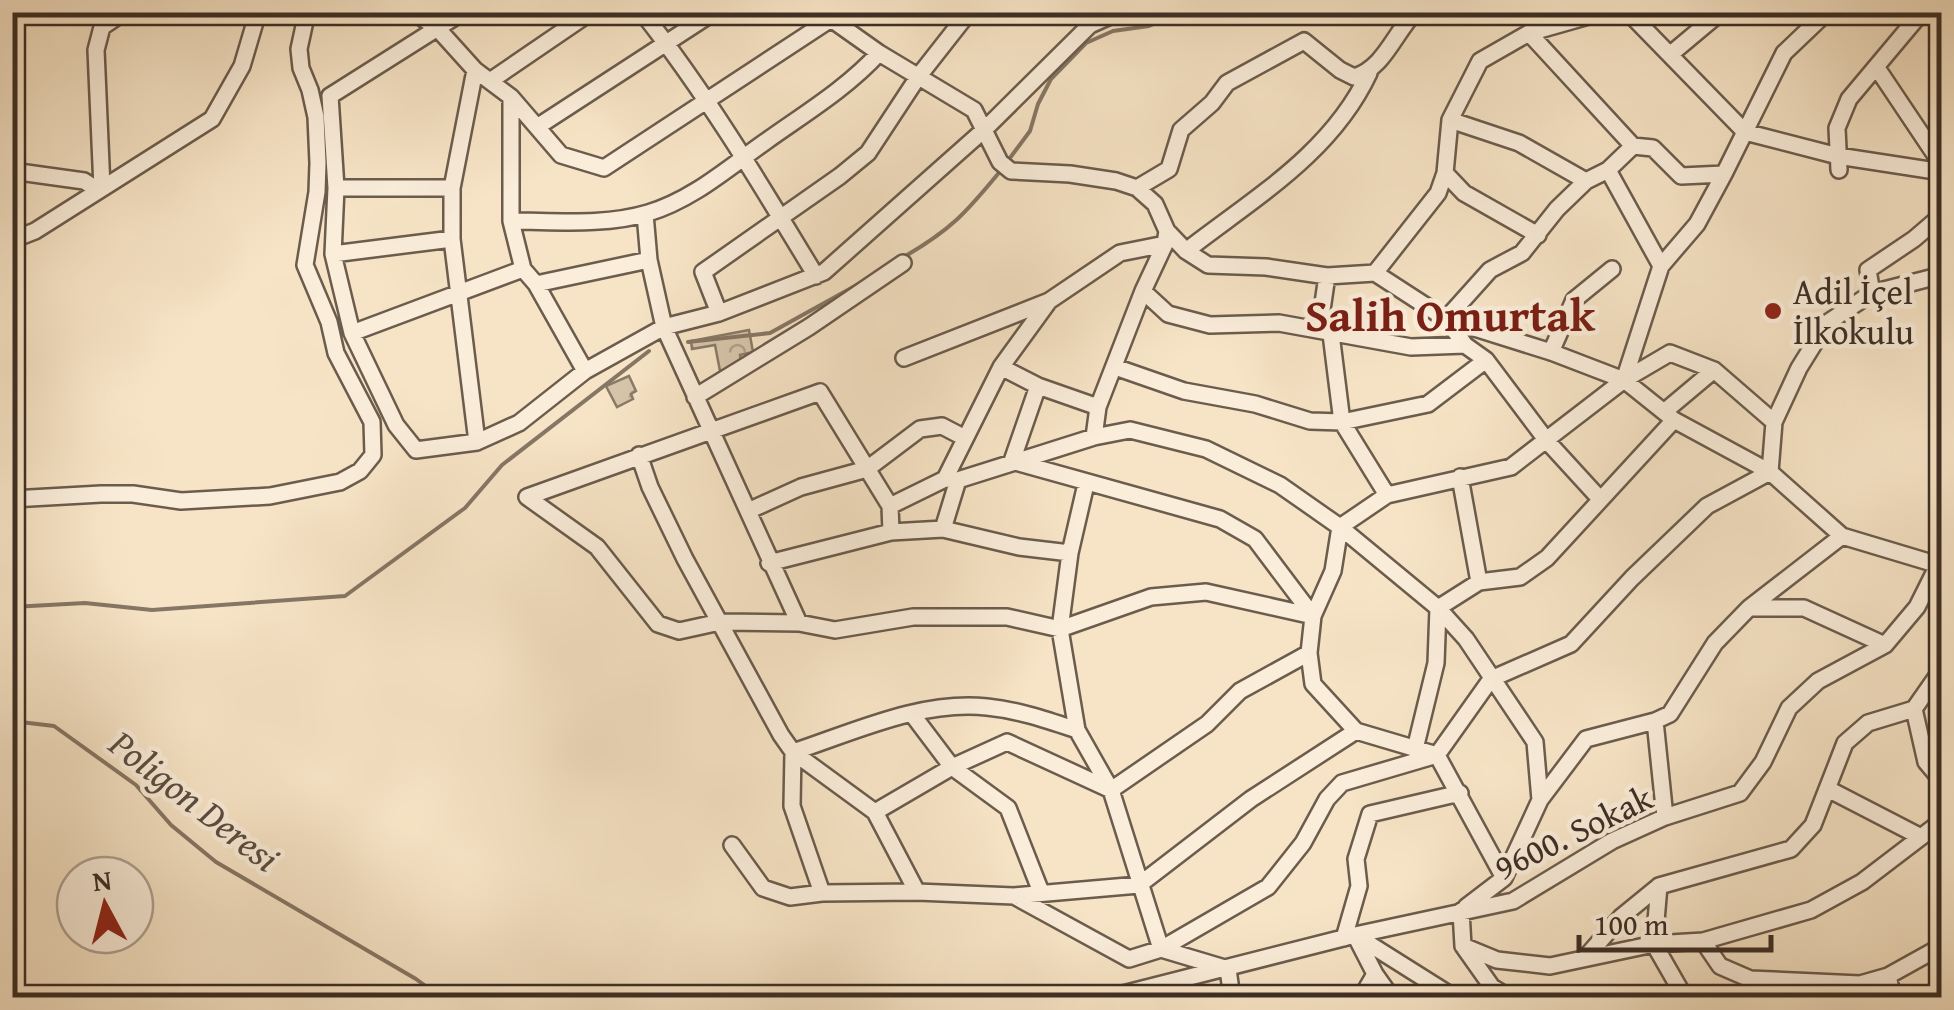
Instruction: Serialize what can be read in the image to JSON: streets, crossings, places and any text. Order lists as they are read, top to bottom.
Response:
{
  "streets": {
    "street": ["9600. Sokak"]
  },
  "districts": ["Salih Omurtak"],
  "water": ["Poligon Deresi"],
  "places": ["Adil İçel İlkokulu"],
  "scale_bar": "100 m",
  "north": "top"
}
